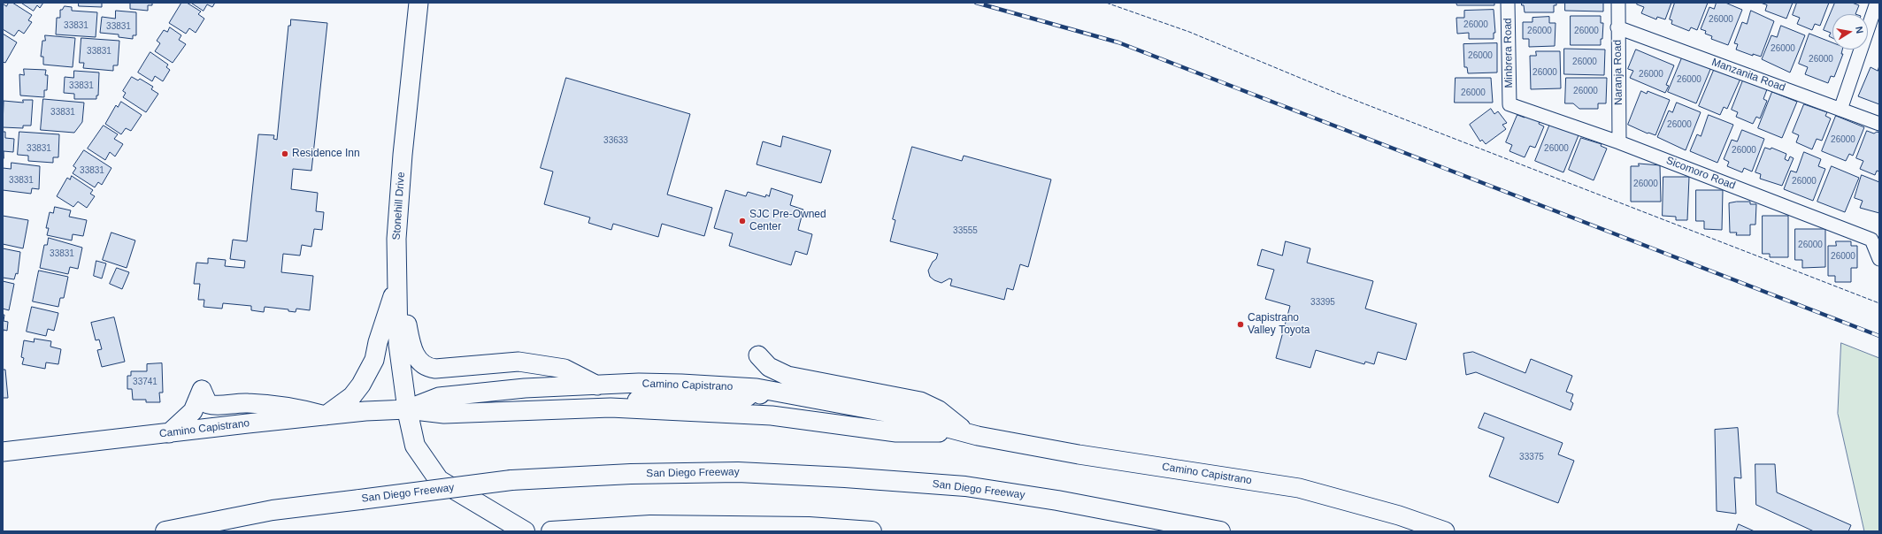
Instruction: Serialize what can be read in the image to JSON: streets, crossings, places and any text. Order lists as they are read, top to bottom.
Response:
{
  "streets": {
    "highway": ["San Diego Freeway"],
    "main road": ["Stonehill Drive", "Camino Capistrano"],
    "street": [
      "Minbrera Road",
      "Naranja Road",
      "Manzanita Road",
      "Sicomoro Road"
    ]
  },
  "crossings": [
    ["Minbrera Road", "Sicomoro Road"],
    ["Naranja Road", "Manzanita Road"],
    ["Naranja Road", "Sicomoro Road"],
    ["Stonehill Drive", "Camino Capistrano"]
  ],
  "places": ["Residence Inn", "SJC Pre-Owned Center", "Capistrano Valley Toyota"],
  "house_numbers": [
    "26000",
    "26000",
    "33831",
    "33831",
    "26000",
    "26000",
    "26000",
    "33831",
    "26000",
    "26000",
    "26000",
    "26000",
    "26000",
    "26000",
    "33831",
    "26000",
    "26000",
    "33831",
    "26000",
    "26000",
    "33633",
    "33831",
    "26000",
    "26000",
    "33831",
    "33831",
    "26000",
    "26000",
    "33555",
    "26000",
    "33831",
    "26000",
    "33395",
    "33741",
    "33375"
  ],
  "north": "right"
}
